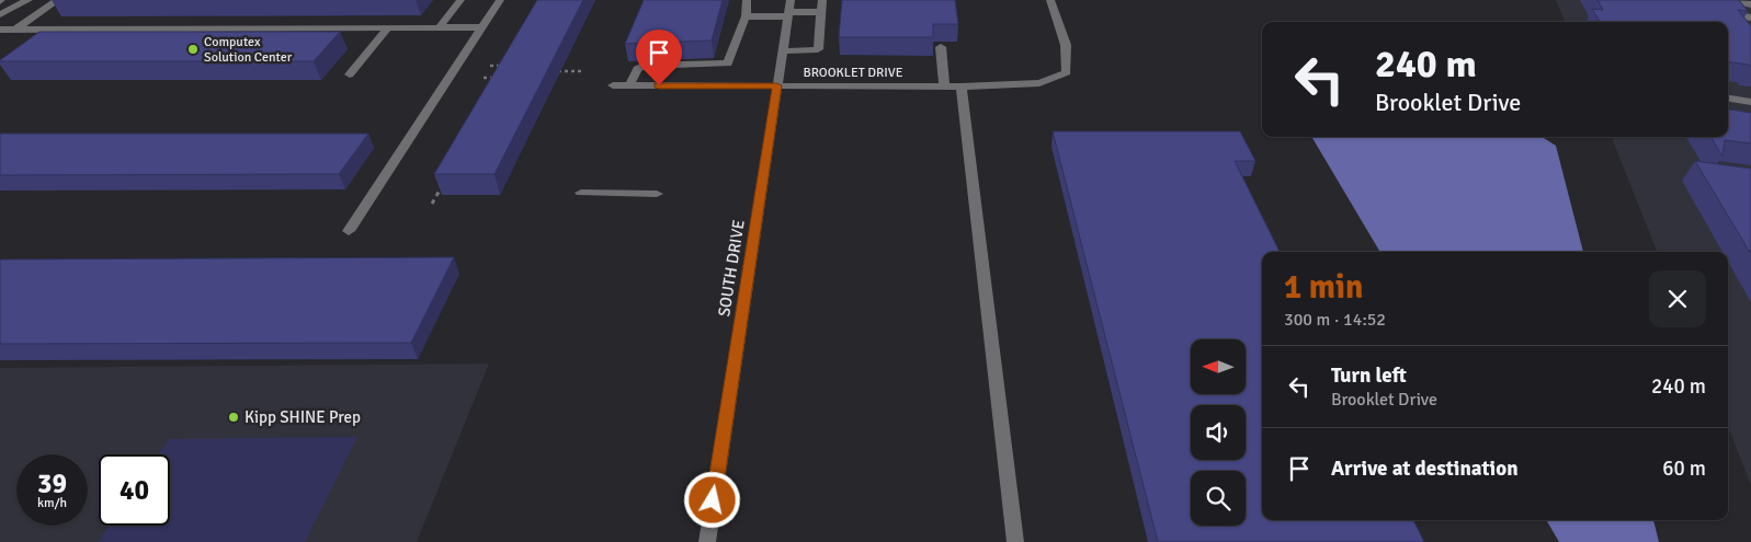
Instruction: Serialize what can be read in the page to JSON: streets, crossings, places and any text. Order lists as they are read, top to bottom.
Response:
{
  "streets": {
    "street": ["BROOKLET DRIVE", "SOUTH DRIVE"]
  },
  "crossings": [
    ["BROOKLET DRIVE", "SOUTH DRIVE"]
  ],
  "places": ["Computex Solution Center", "Kipp SHINE Prep"],
  "north": "left",
  "page": {
    "turn": ["240 m", "Brooklet Drive"],
    "heading": ["1 min", "300 m · 14:52"],
    "list": [
      {
        "name": "Turn left",
        "note": "Brooklet Drive",
        "value": "240 m"
      },
      {
        "name": "Arrive at destination",
        "value": "60 m"
      }
    ],
    "speed": "39 km/h",
    "limit": "40"
  }
}
